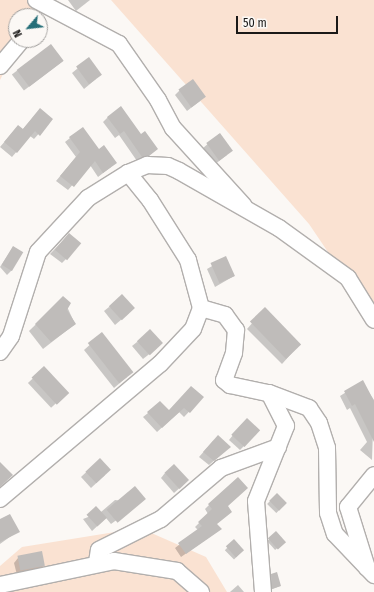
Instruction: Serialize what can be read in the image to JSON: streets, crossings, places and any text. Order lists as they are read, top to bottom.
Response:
{
  "scale_bar": "50 m",
  "north": "bottom left"
}
